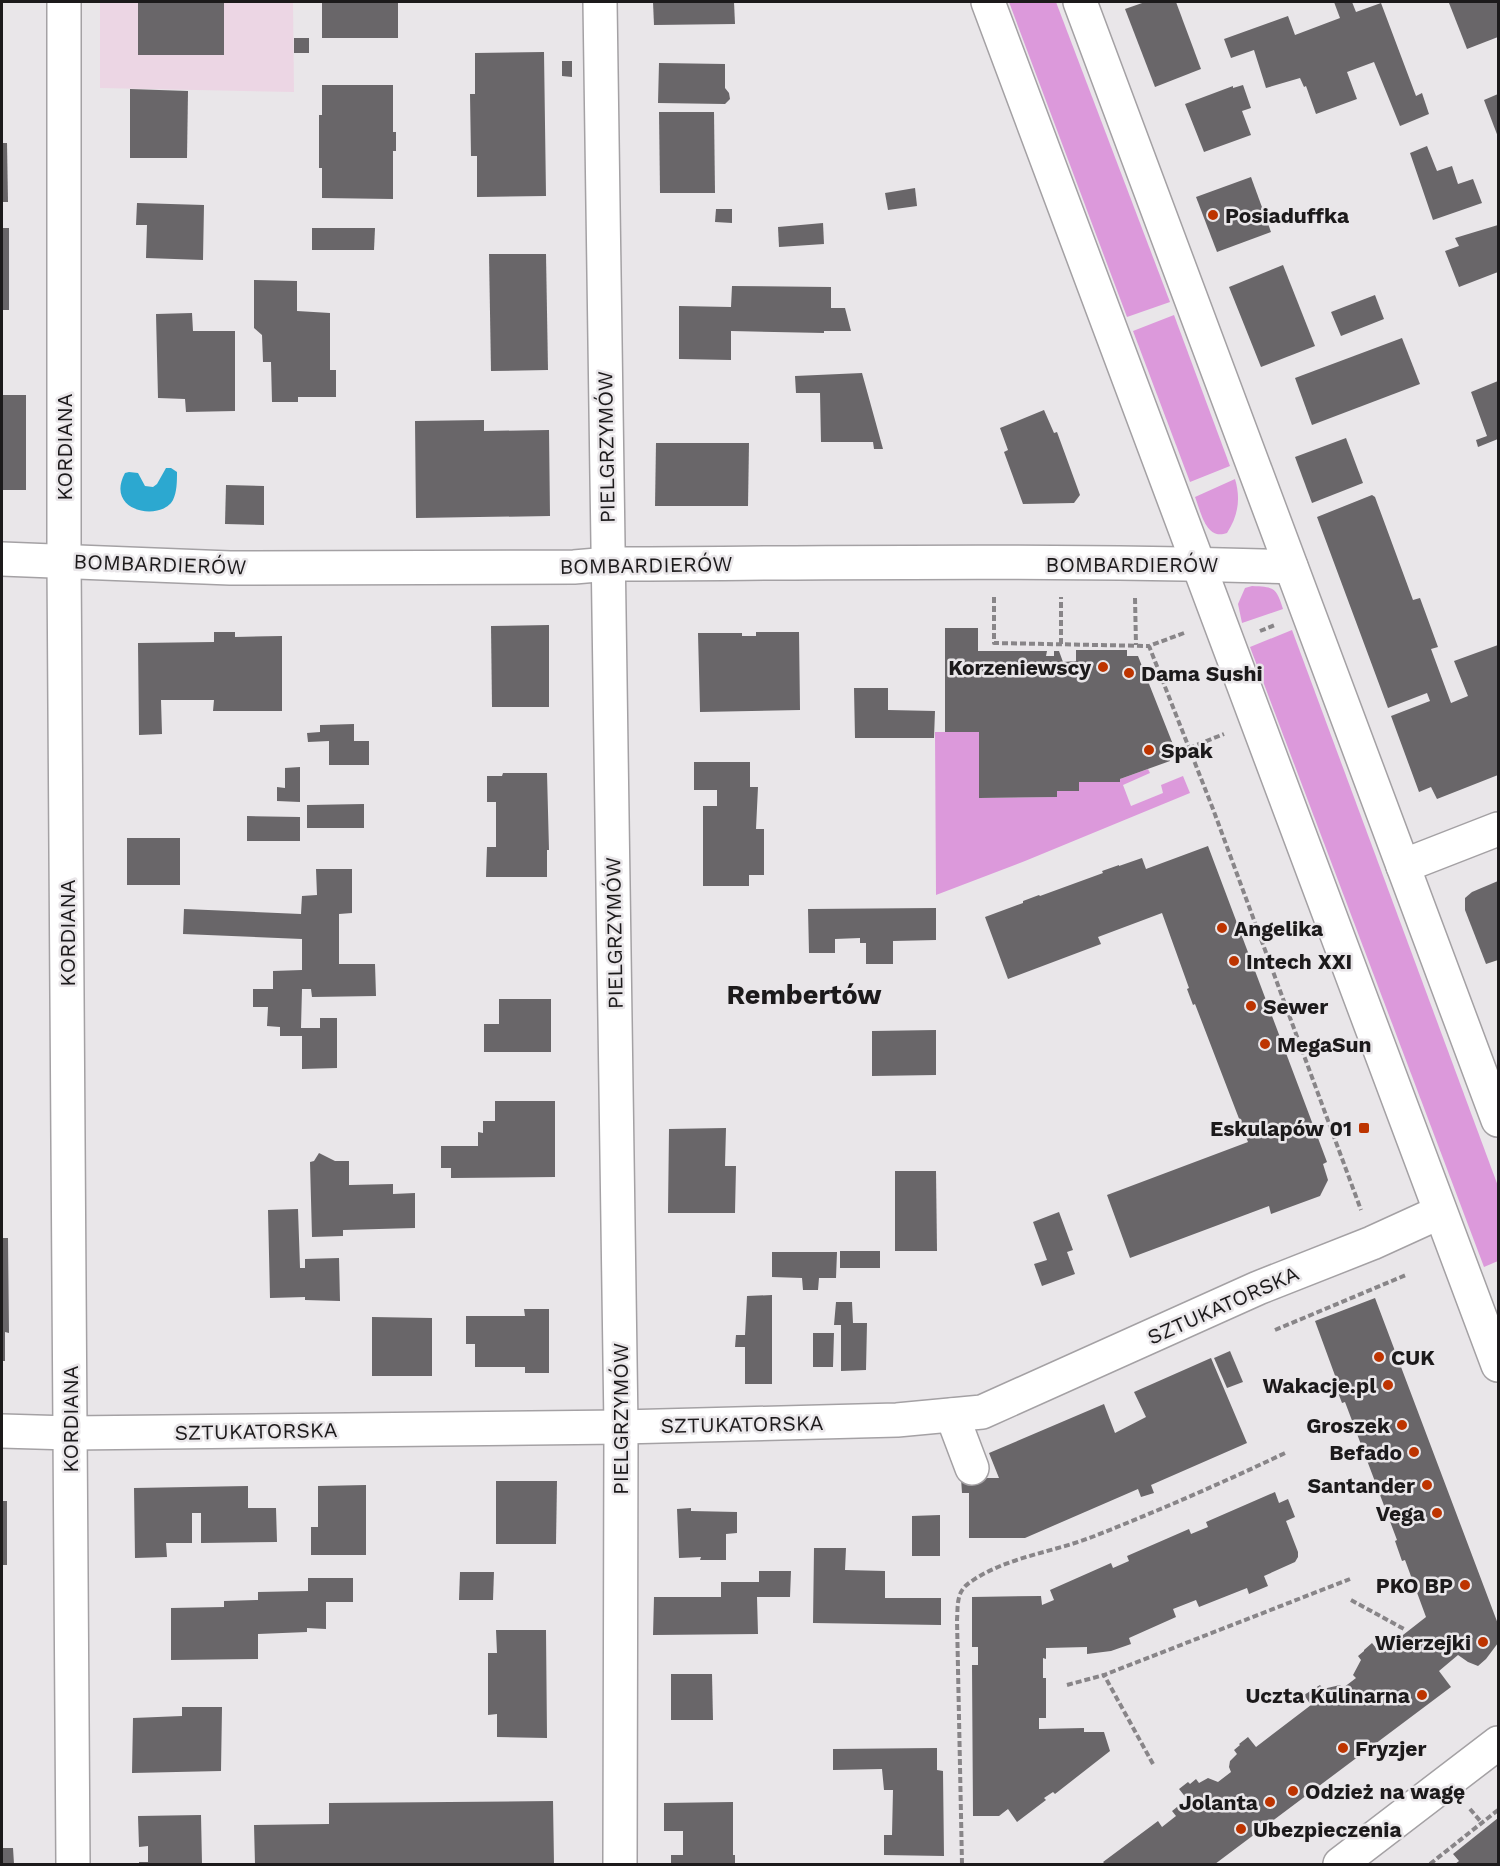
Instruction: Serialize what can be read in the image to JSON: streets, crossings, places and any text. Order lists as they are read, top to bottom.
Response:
{
  "streets": {
    "street": [
      "KORDIANA",
      "PIELGRZYMÓW",
      "BOMBARDIERÓW",
      "SZTUKATORSKA"
    ]
  },
  "crossings": [
    ["KORDIANA", "BOMBARDIERÓW"],
    ["KORDIANA", "SZTUKATORSKA"],
    ["PIELGRZYMÓW", "BOMBARDIERÓW"],
    ["PIELGRZYMÓW", "SZTUKATORSKA"]
  ],
  "districts": ["Rembertów"],
  "places": {
    "other": [
      "Posiaduffka",
      "Korzeniewscy",
      "Dama Sushi",
      "Spak",
      "Angelika",
      "Intech XXI",
      "Sewer",
      "MegaSun",
      "CUK",
      "Wakacje.pl",
      "Groszek",
      "Befado",
      "Santander",
      "Vega",
      "PKO BP",
      "Wierzejki",
      "Uczta Kulinarna",
      "Fryzjer",
      "Odzież na wagę",
      "Jolanta",
      "Ubezpieczenia"
    ],
    "transit": ["Eskulapów 01"]
  }
}
